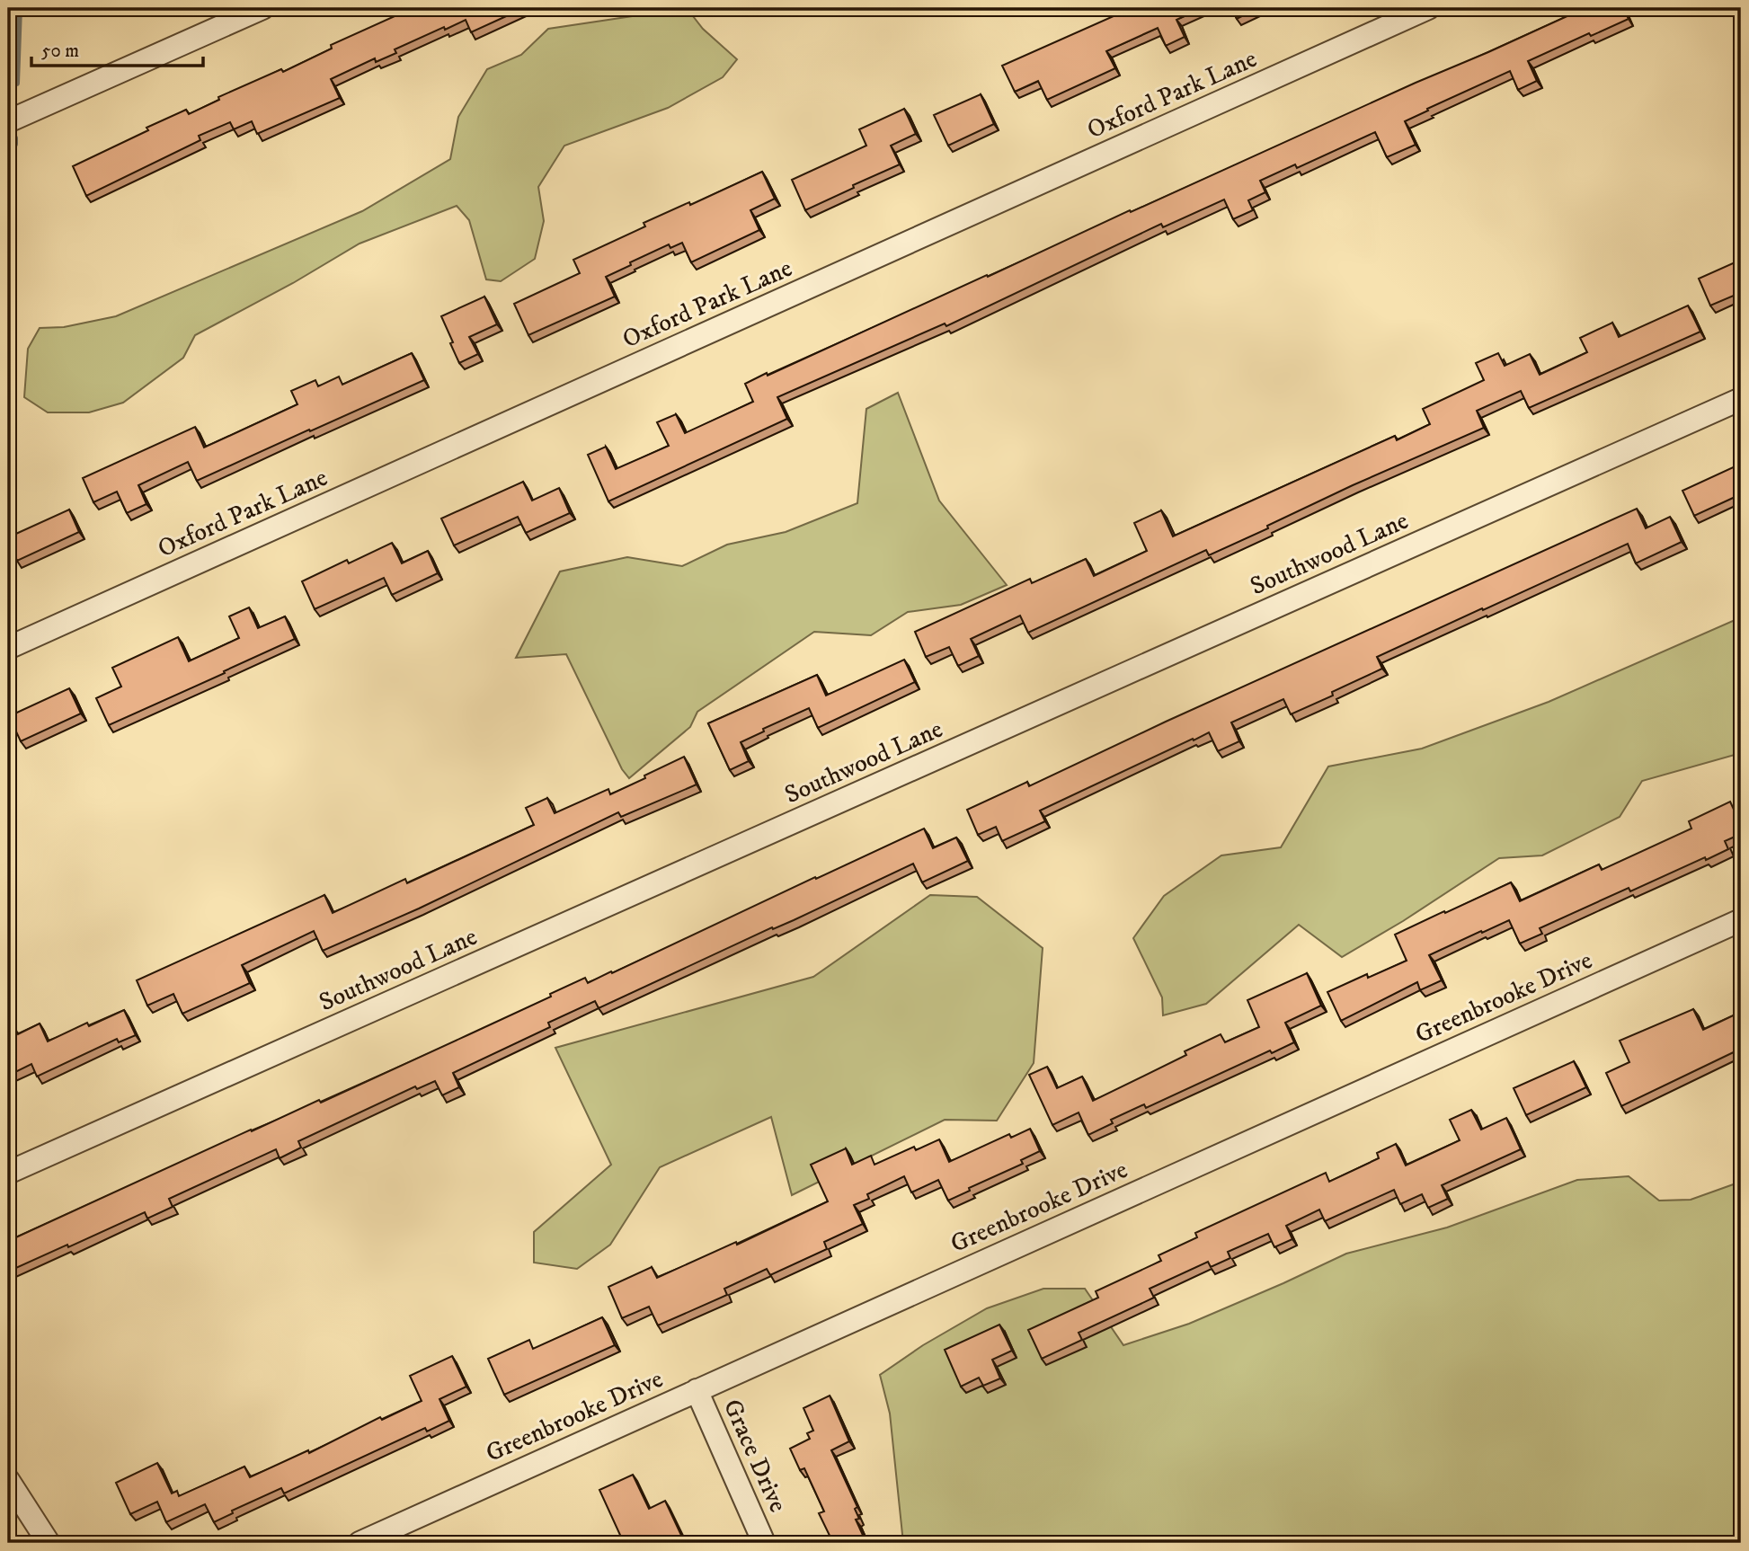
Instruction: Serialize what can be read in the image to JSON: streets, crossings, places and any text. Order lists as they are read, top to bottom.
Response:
{
  "streets": {
    "street": [
      "Oxford Park Lane",
      "Southwood Lane",
      "Greenbrooke Drive",
      "Grace Drive"
    ]
  },
  "crossings": [
    ["Greenbrooke Drive", "Grace Drive"]
  ],
  "scale_bar": "50 m"
}
